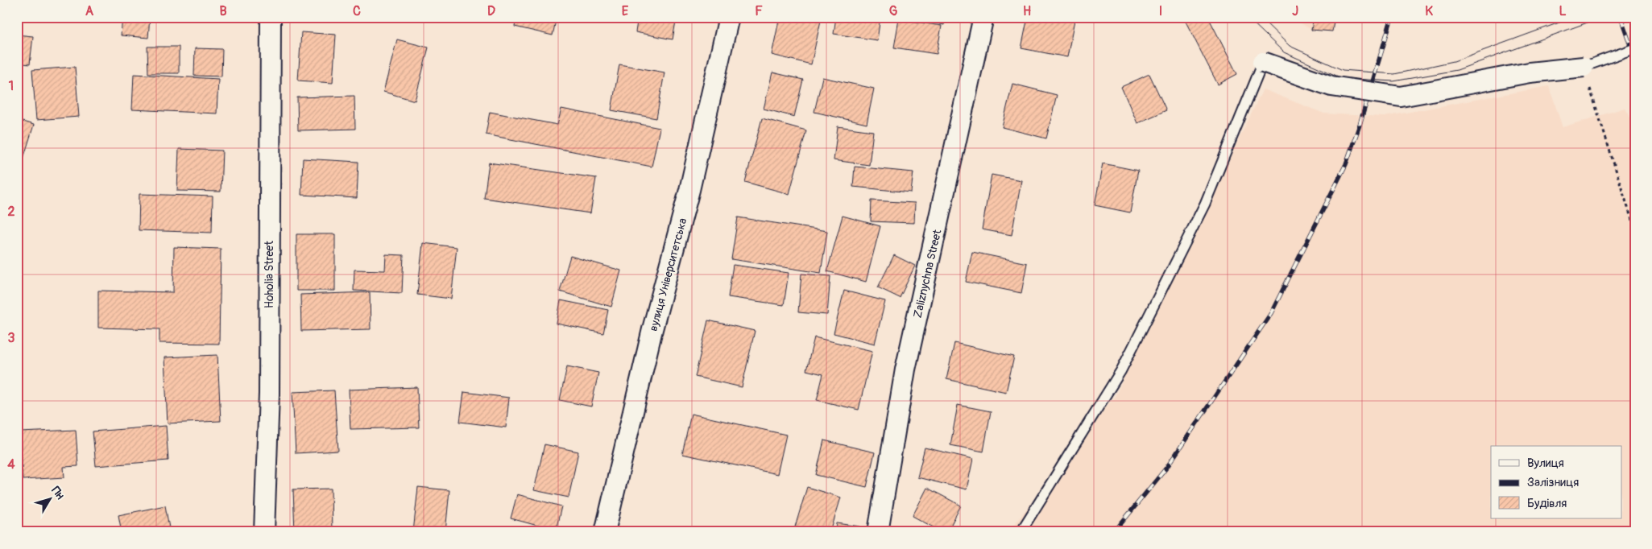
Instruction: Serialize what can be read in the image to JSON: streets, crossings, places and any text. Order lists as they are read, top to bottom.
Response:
{
  "streets": {
    "street": ["Zaliznychna Street", "Hoholia Street", "вулиця Університетська"]
  },
  "legend": ["Вулиця", "Залізниця", "Будівля"],
  "north": "top right",
  "grid": {
    "columns": [
      "A",
      "B",
      "C",
      "D",
      "E",
      "F",
      "G",
      "H",
      "I",
      "J",
      "K",
      "L"
    ],
    "rows": [
      "1",
      "2",
      "3",
      "4"
    ]
  }
}
